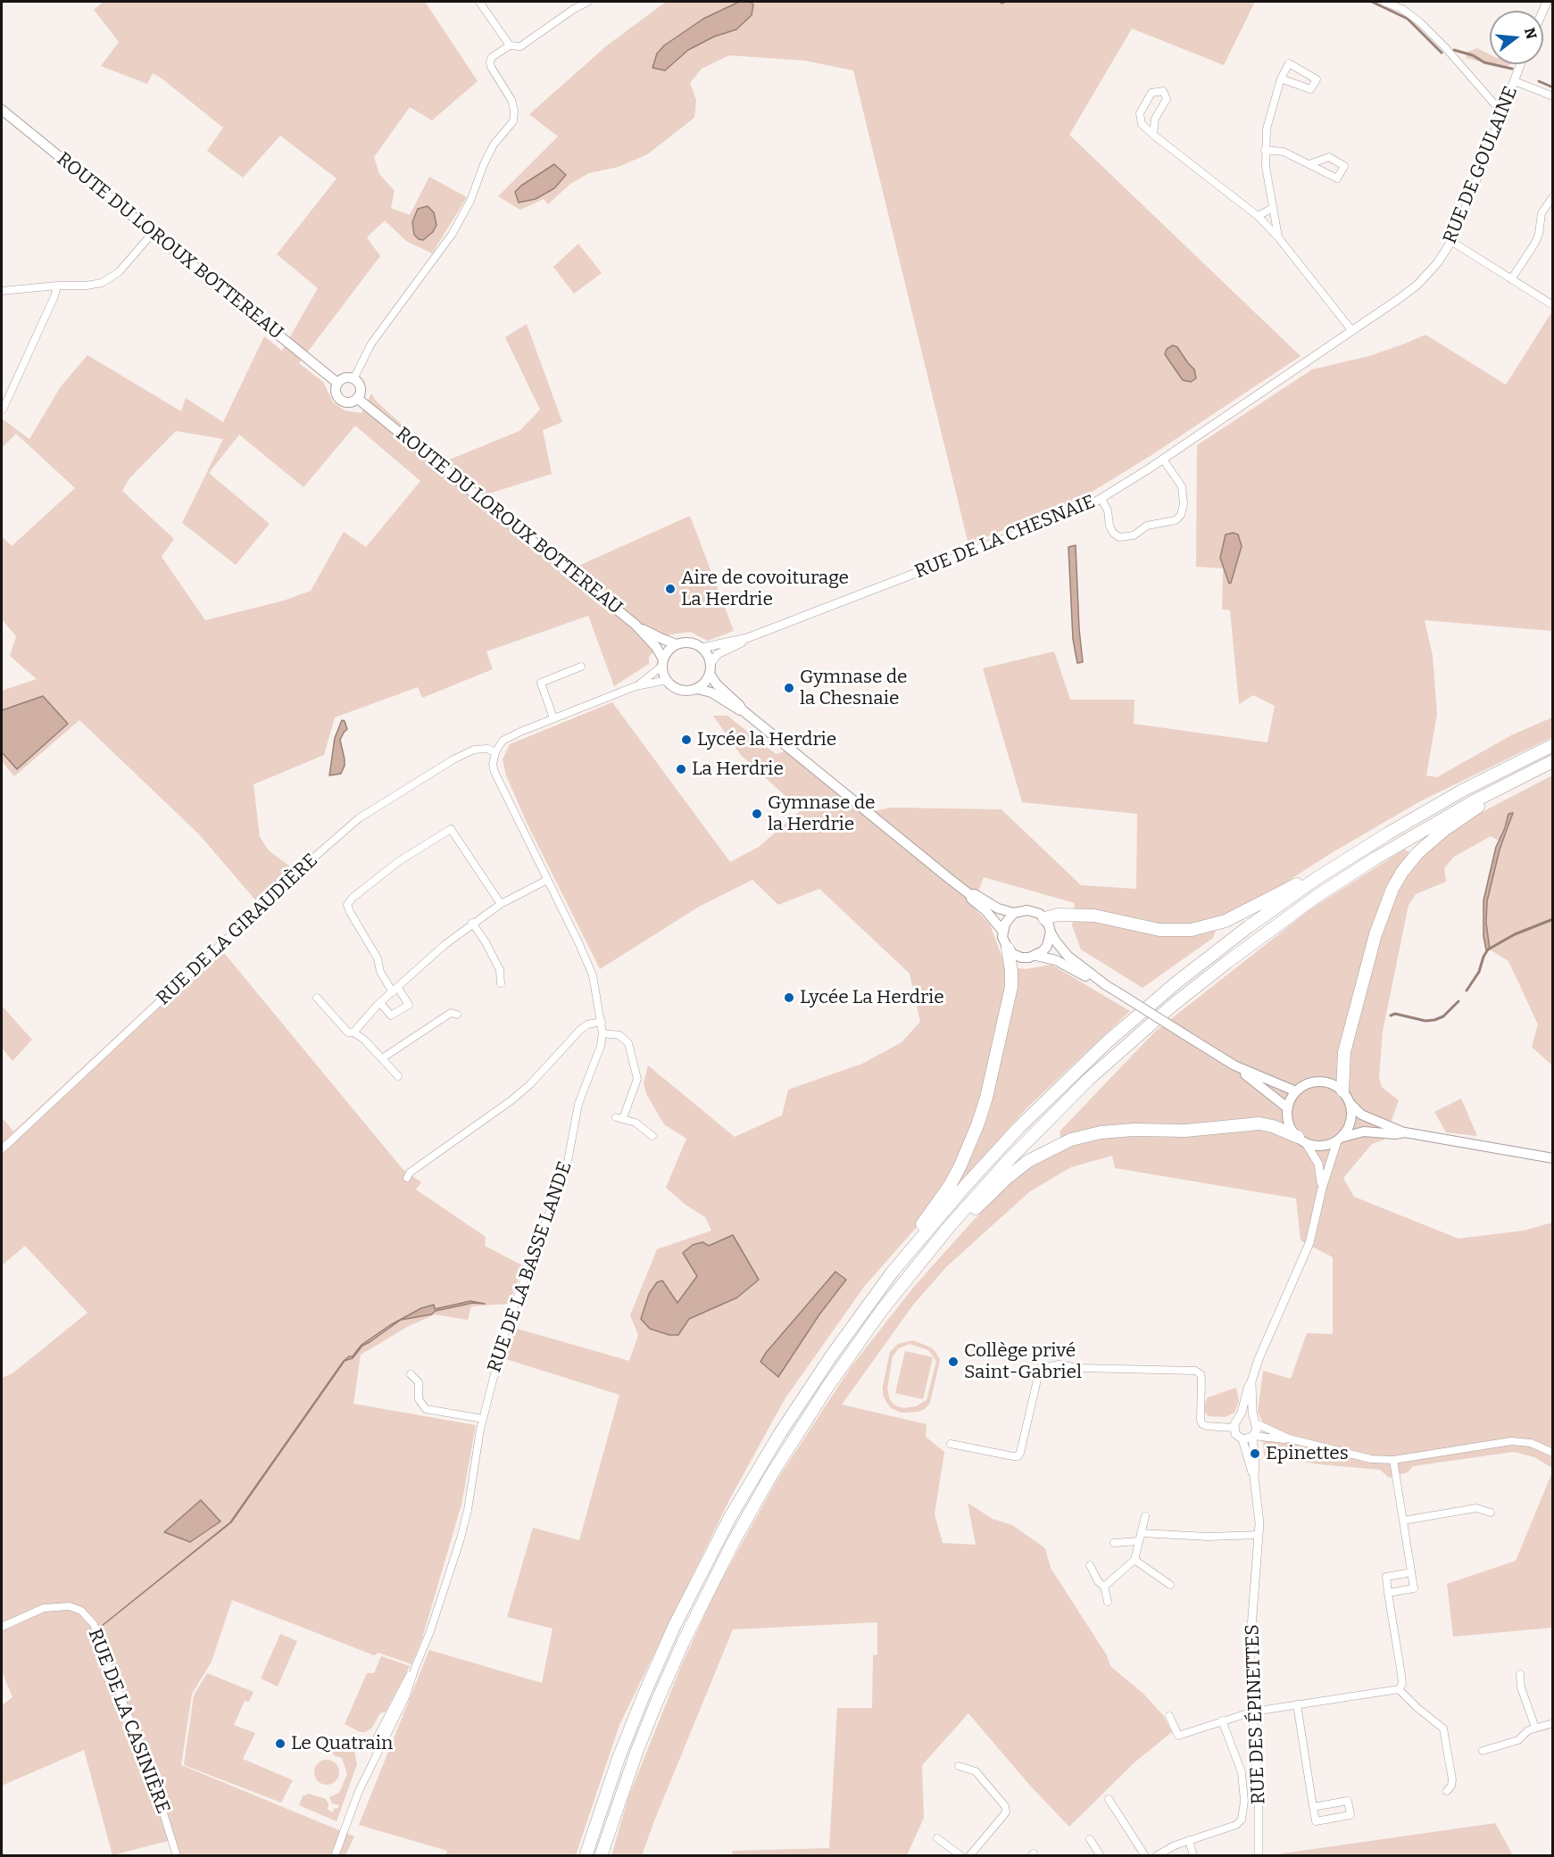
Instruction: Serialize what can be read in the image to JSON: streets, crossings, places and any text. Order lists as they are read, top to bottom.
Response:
{
  "streets": {
    "main road": ["ROUTE DU LOROUX BOTTEREAU"],
    "street": [
      "RUE DE GOULAINE",
      "RUE DE LA CHESNAIE",
      "RUE DE LA GIRAUDIÈRE",
      "RUE DE LA BASSE LANDE",
      "RUE DES ÉPINETTES",
      "RUE DE LA CASINIÈRE"
    ]
  },
  "crossings": [
    ["RUE DE GOULAINE", "RUE DE LA CHESNAIE"],
    ["RUE DE LA GIRAUDIÈRE", "RUE DE LA BASSE LANDE"]
  ],
  "places": [
    "Aire de covoiturage La Herdrie",
    "Gymnase de la Chesnaie",
    "Lycée la Herdrie",
    "La Herdrie",
    "Gymnase de la Herdrie",
    "Lycée La Herdrie",
    "Collège privé Saint-Gabriel",
    "Epinettes",
    "Le Quatrain"
  ],
  "north": "right"
}
